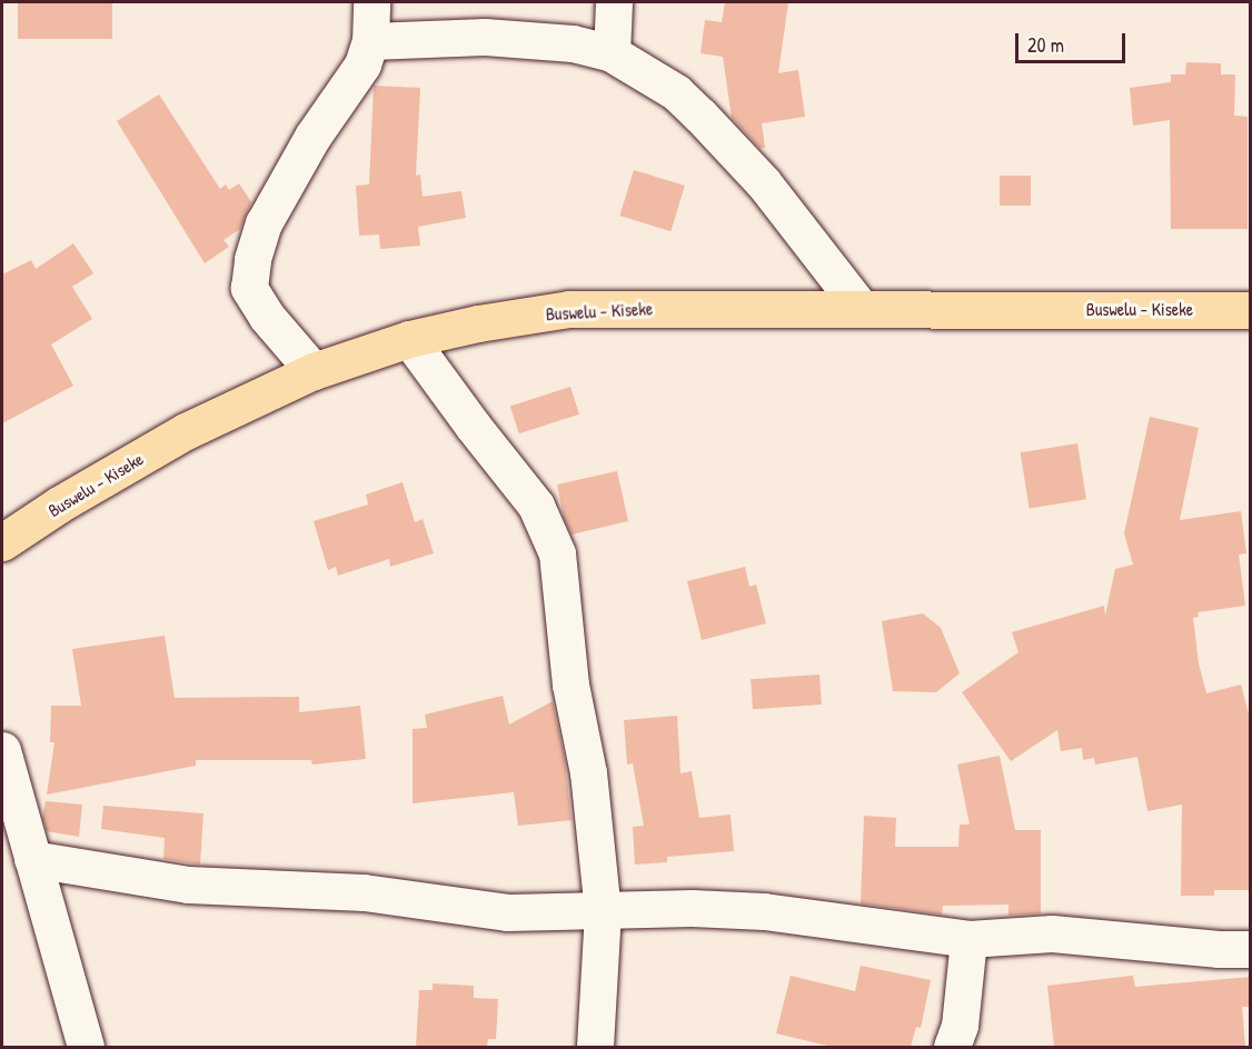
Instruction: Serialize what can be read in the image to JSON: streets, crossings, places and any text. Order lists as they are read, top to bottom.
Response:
{
  "streets": {
    "main road": ["Buswelu - Kiseke"]
  },
  "scale_bar": "20 m"
}
